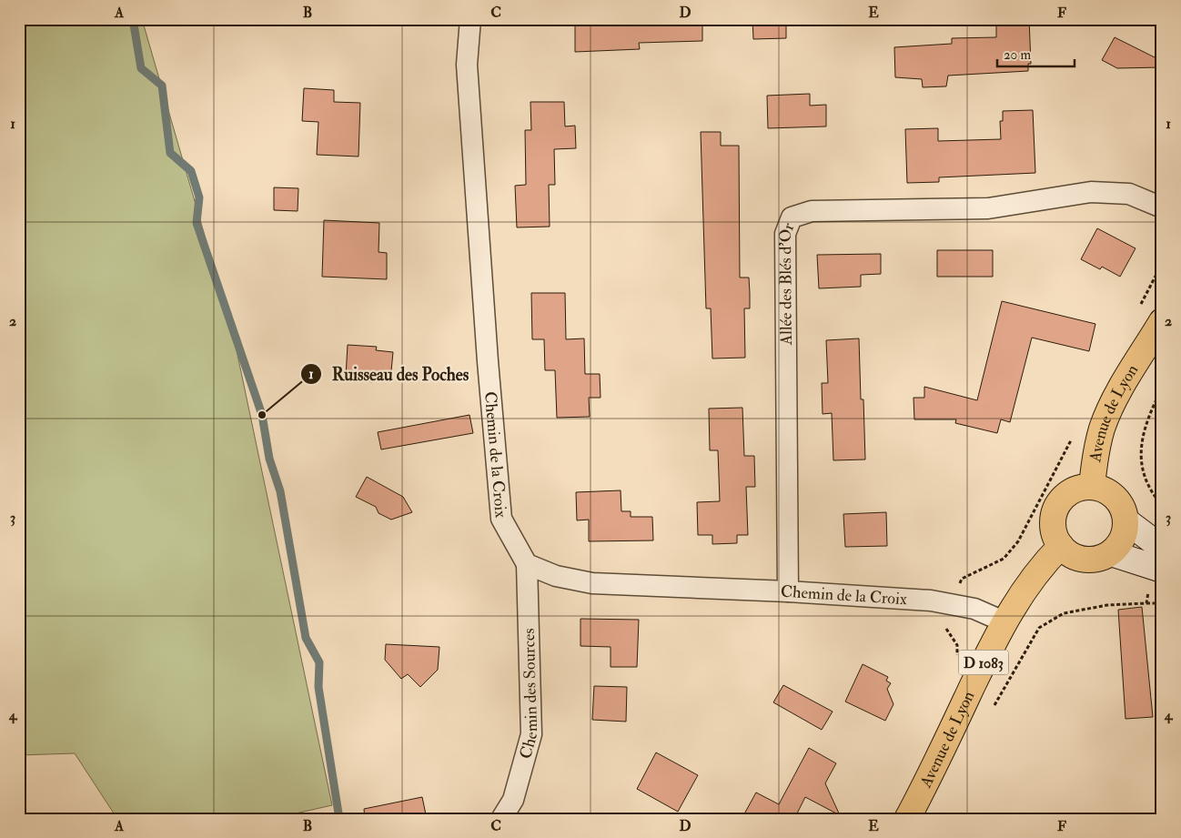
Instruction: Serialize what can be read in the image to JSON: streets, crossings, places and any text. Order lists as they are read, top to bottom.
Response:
{
  "streets": {
    "main road": ["Avenue de Lyon", "D 1083"],
    "street": ["Allée des Blés d'Or", "Chemin de la Croix", "Chemin des Sources"]
  },
  "crossings": [
    ["Allée des Blés d'Or", "Chemin de la Croix"],
    ["Avenue de Lyon", "Chemin de la Croix"],
    ["Chemin de la Croix", "Chemin des Sources"]
  ],
  "places": ["Ruisseau des Poches"],
  "scale_bar": "20 m",
  "grid": {
    "columns": [
      "A",
      "B",
      "C",
      "D",
      "E",
      "F"
    ],
    "rows": [
      "1",
      "2",
      "3",
      "4"
    ]
  }
}
